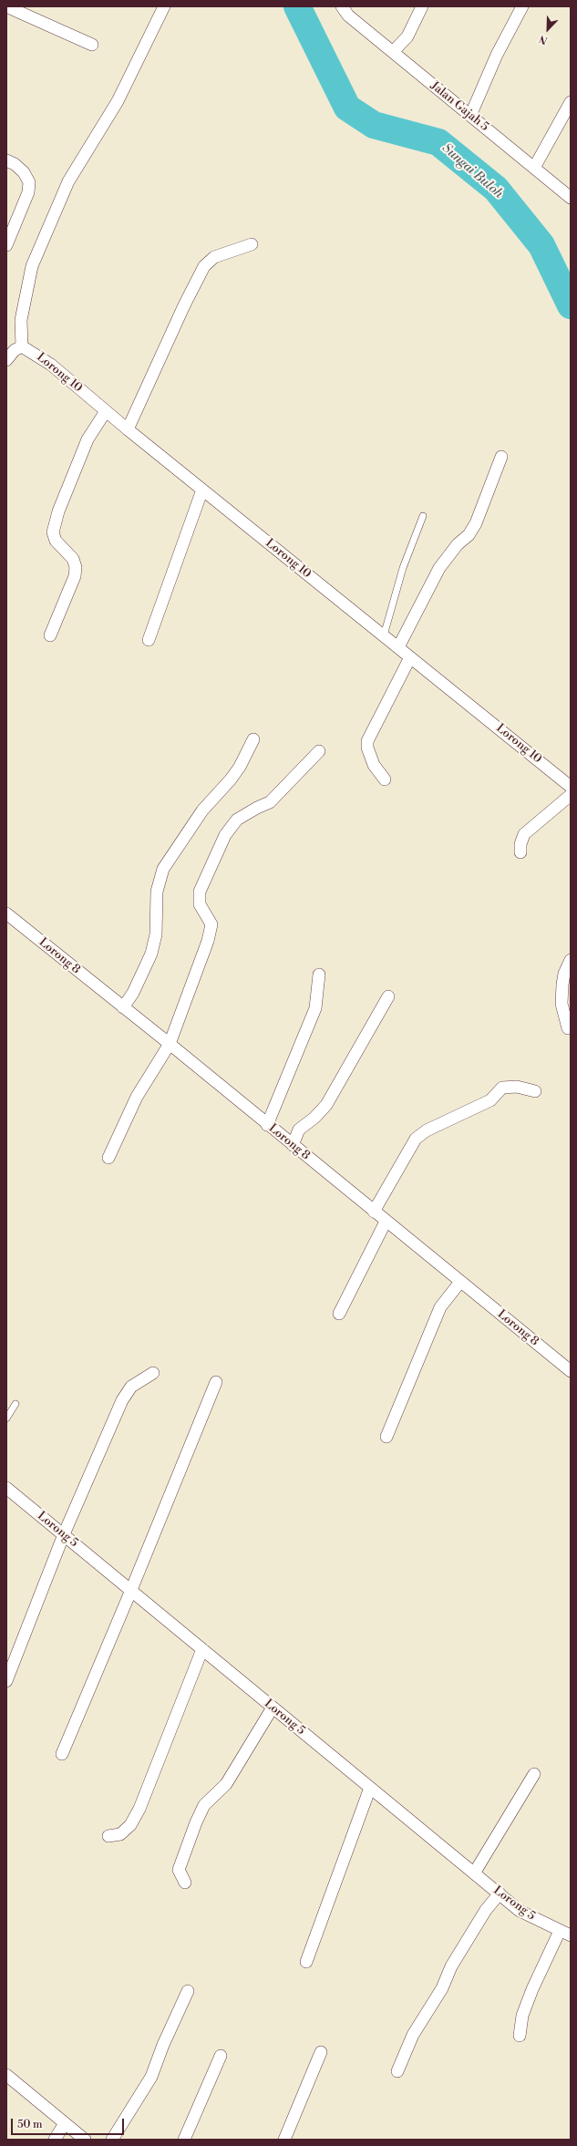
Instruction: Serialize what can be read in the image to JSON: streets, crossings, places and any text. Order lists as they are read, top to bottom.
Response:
{
  "streets": {
    "street": [
      "Jalan Gajah 5",
      "Lorong 10",
      "Lorong 8",
      "Lorong 5"
    ]
  },
  "water": ["Sungai Buloh"],
  "scale_bar": "50 m",
  "north": "bottom left"
}
